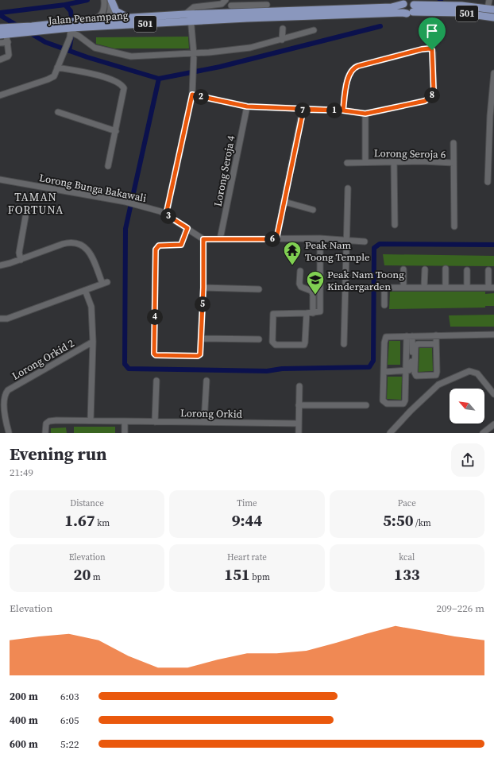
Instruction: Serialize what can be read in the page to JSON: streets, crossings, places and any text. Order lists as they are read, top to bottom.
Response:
{
  "streets": {
    "main road": ["501", "Jalan Penampang"],
    "street": [
      "Lorong Seroja 6",
      "Lorong Seroja 4",
      "Lorong Bunga Bakawali",
      "Lorong Orkid 2",
      "Lorong Orkid"
    ]
  },
  "districts": ["TAMAN FORTUNA"],
  "places": {
    "temple": ["Peak Nam Toong Temple"],
    "school or university": ["Peak Nam Toong Kindergarden"]
  },
  "north": "top left",
  "page": {
    "pins": [
      "8",
      "2",
      "1",
      "7",
      "3",
      "6",
      "5",
      "4"
    ],
    "heading": ["Evening run", "21:49"],
    "stats": [
      ["Distance", "1.67 km"],
      ["Time", "9:44"],
      ["Pace", "5:50 /km"],
      ["Elevation", "20 m"],
      ["Heart rate", "151 bpm"],
      ["kcal", "133"]
    ],
    "chart": ["Elevation", "209–226 m"],
    "list": [
      {
        "name": "200 m",
        "note": "6:03"
      },
      {
        "name": "400 m",
        "note": "6:05"
      },
      {
        "name": "600 m",
        "note": "5:22"
      }
    ]
  }
}
